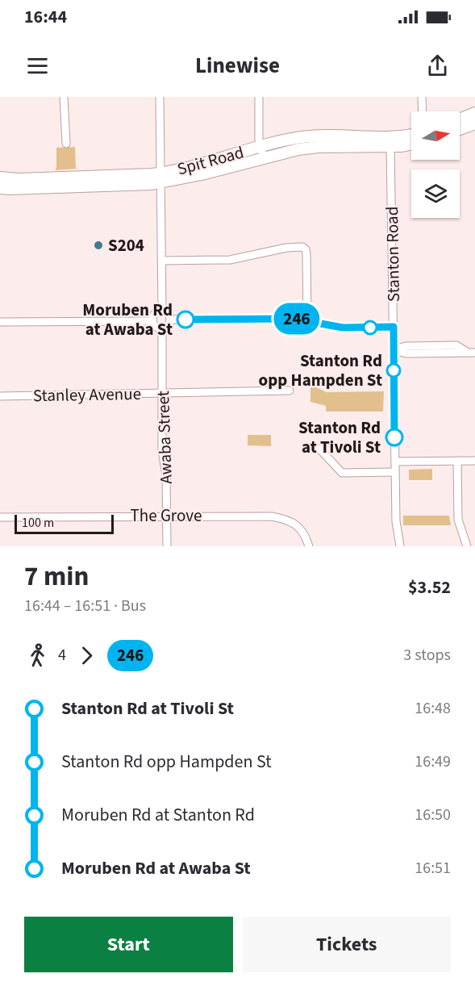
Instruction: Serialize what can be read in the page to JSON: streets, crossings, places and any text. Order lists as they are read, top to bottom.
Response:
{
  "streets": {
    "highway": ["Spit Road"],
    "street": [
      "Stanton Road",
      "Stanley Avenue",
      "Awaba Street",
      "The Grove"
    ]
  },
  "crossings": [
    ["Spit Road", "Stanton Road"],
    ["Stanley Avenue", "Awaba Street"],
    ["Awaba Street", "The Grove"]
  ],
  "places": [
    "S204",
    "Moruben Rd at Awaba St",
    "Stanton Rd opp Hampden St",
    "Stanton Rd at Tivoli St"
  ],
  "lines": ["bus line 246"],
  "scale_bar": "100 m",
  "north": "right",
  "page": {
    "status": "16:44",
    "header": "Linewise",
    "on_map": "246",
    "scale": "100 m",
    "heading": ["7 min", "16:44 – 16:51 · Bus", "$3.52"],
    "legs": ["4", "246", "3 stops"],
    "list": [
      {
        "name": "Stanton Rd at Tivoli St",
        "value": "16:48"
      },
      {
        "name": "Stanton Rd opp Hampden St",
        "value": "16:49"
      },
      {
        "name": "Moruben Rd at Stanton Rd",
        "value": "16:50"
      },
      {
        "name": "Moruben Rd at Awaba St",
        "value": "16:51"
      }
    ],
    "buttons": ["Start", "Tickets"]
  }
}
